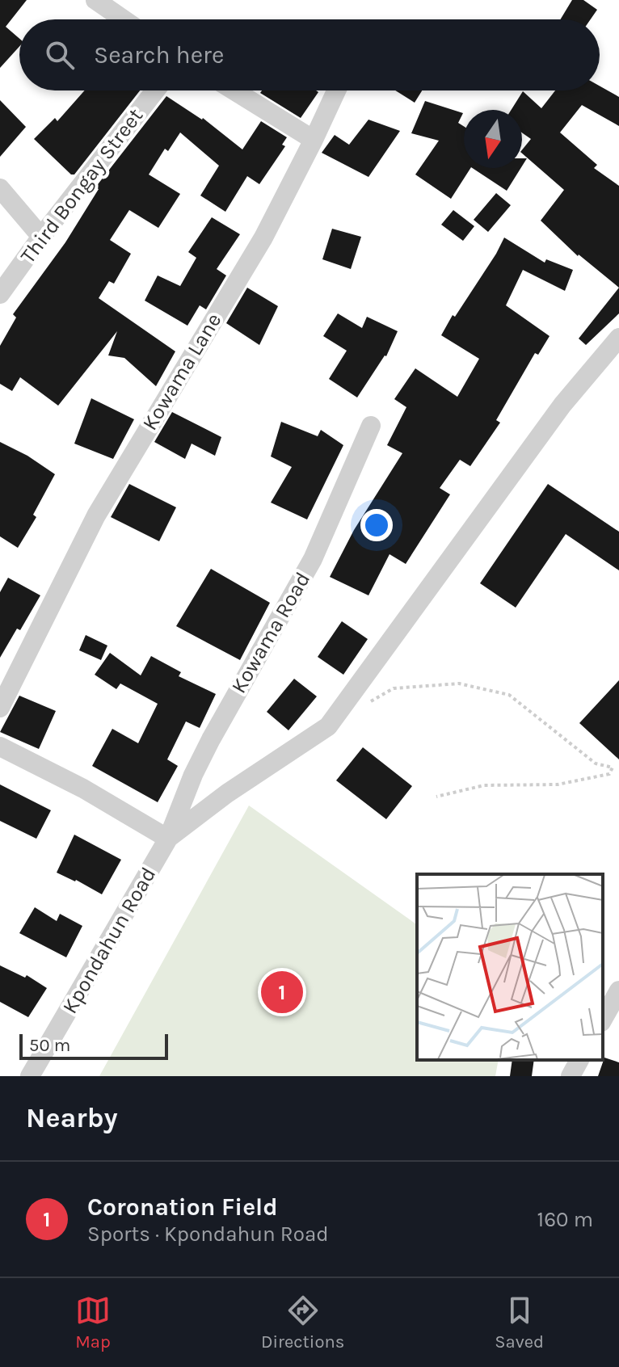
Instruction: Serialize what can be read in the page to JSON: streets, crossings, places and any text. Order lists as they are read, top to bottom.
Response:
{
  "streets": {
    "street": [
      "Third Bongay Street",
      "Kowama Lane",
      "Kowama Road",
      "Kpondahun Road"
    ]
  },
  "crossings": [
    ["Kowama Road", "Kpondahun Road"]
  ],
  "scale_bar": "50 m",
  "north": "bottom",
  "page": {
    "search": "Search here",
    "pins": "1",
    "scale": "50 m",
    "heading": "Nearby",
    "list": [
      {
        "mark": "1",
        "name": "Coronation Field",
        "note": "Sports · Kpondahun Road",
        "value": "160 m"
      }
    ],
    "nav": ["Map", "Directions", "Saved"]
  }
}
